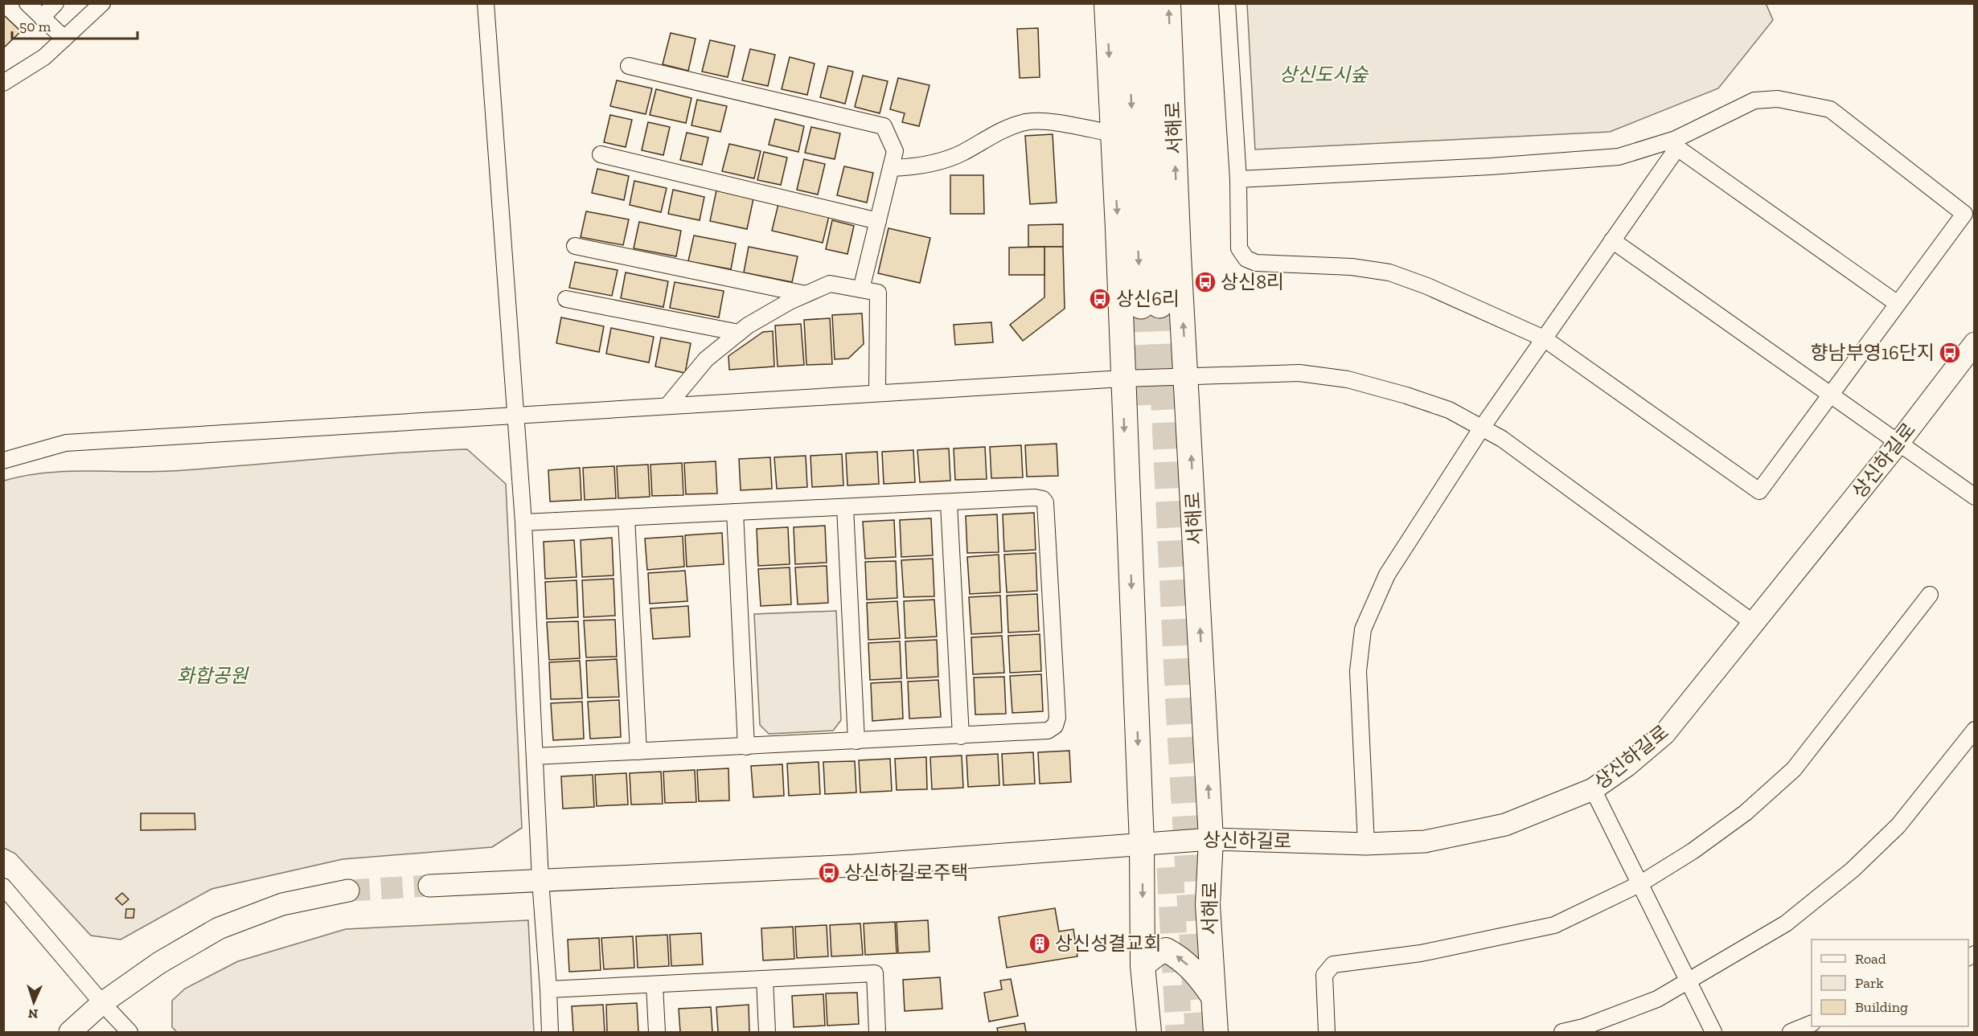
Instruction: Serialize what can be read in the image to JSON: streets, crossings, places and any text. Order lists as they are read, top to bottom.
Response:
{
  "streets": {
    "highway": ["서해로"],
    "street": ["상신하길로"]
  },
  "crossings": [
    ["서해로", "상신하길로"]
  ],
  "parks": ["상신도시숲", "화합공원"],
  "places": {
    "bus stop": [
      "상신8리",
      "상신6리",
      "향남부영16단지",
      "상신하길로주택"
    ],
    "building": ["상신성결교회"]
  },
  "legend": ["Road", "Park", "Building"],
  "scale_bar": "50 m",
  "north": "bottom"
}
